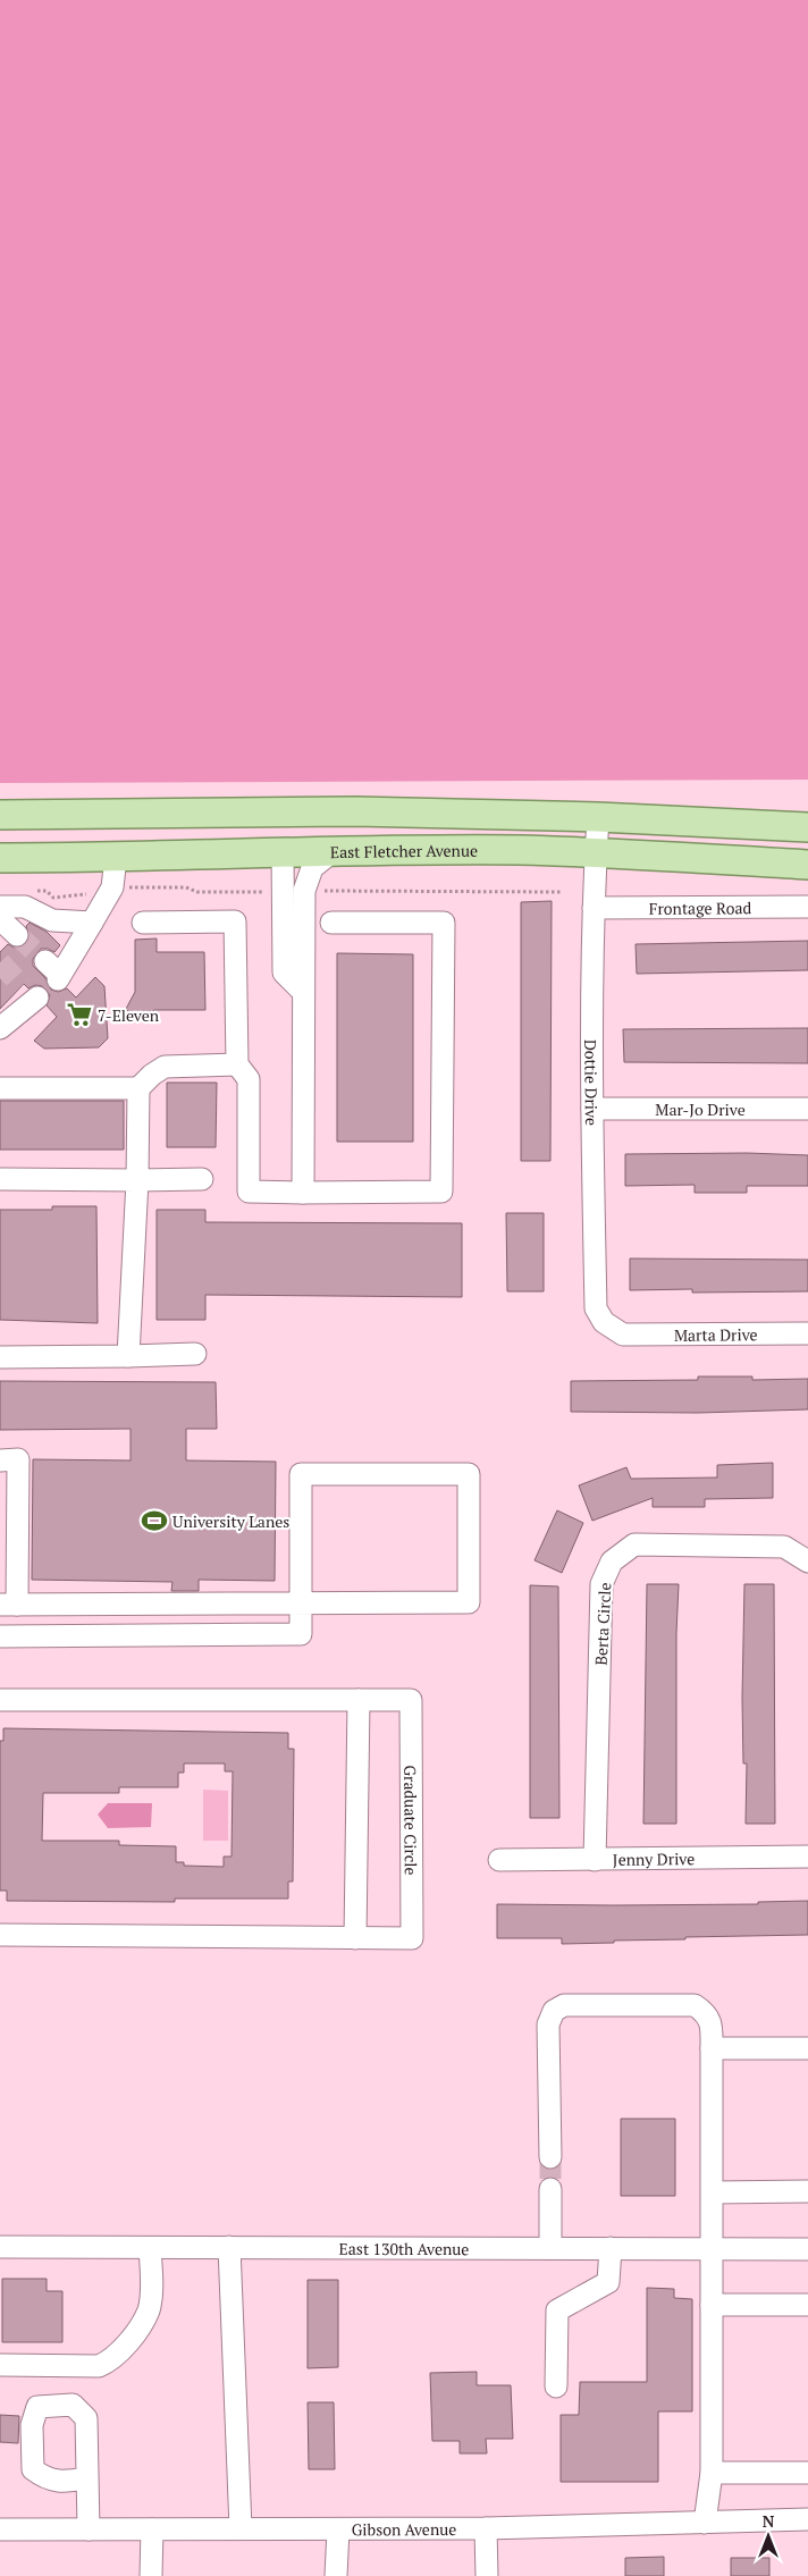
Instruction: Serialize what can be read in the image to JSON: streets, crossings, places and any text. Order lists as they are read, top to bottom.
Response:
{
  "streets": {
    "main road": ["East Fletcher Avenue"],
    "street": [
      "Frontage Road",
      "Dottie Drive",
      "Mar-Jo Drive",
      "Marta Drive",
      "Berta Circle",
      "Graduate Circle",
      "Jenny Drive",
      "East 130th Avenue",
      "Gibson Avenue"
    ]
  },
  "crossings": [
    ["East Fletcher Avenue", "Dottie Drive"],
    ["Frontage Road", "Dottie Drive"],
    ["Dottie Drive", "Mar-Jo Drive"],
    ["Dottie Drive", "Marta Drive"],
    ["Berta Circle", "Jenny Drive"]
  ],
  "places": {
    "supermarket": ["7-Eleven"],
    "sports": ["University Lanes"]
  },
  "north": "top"
}
